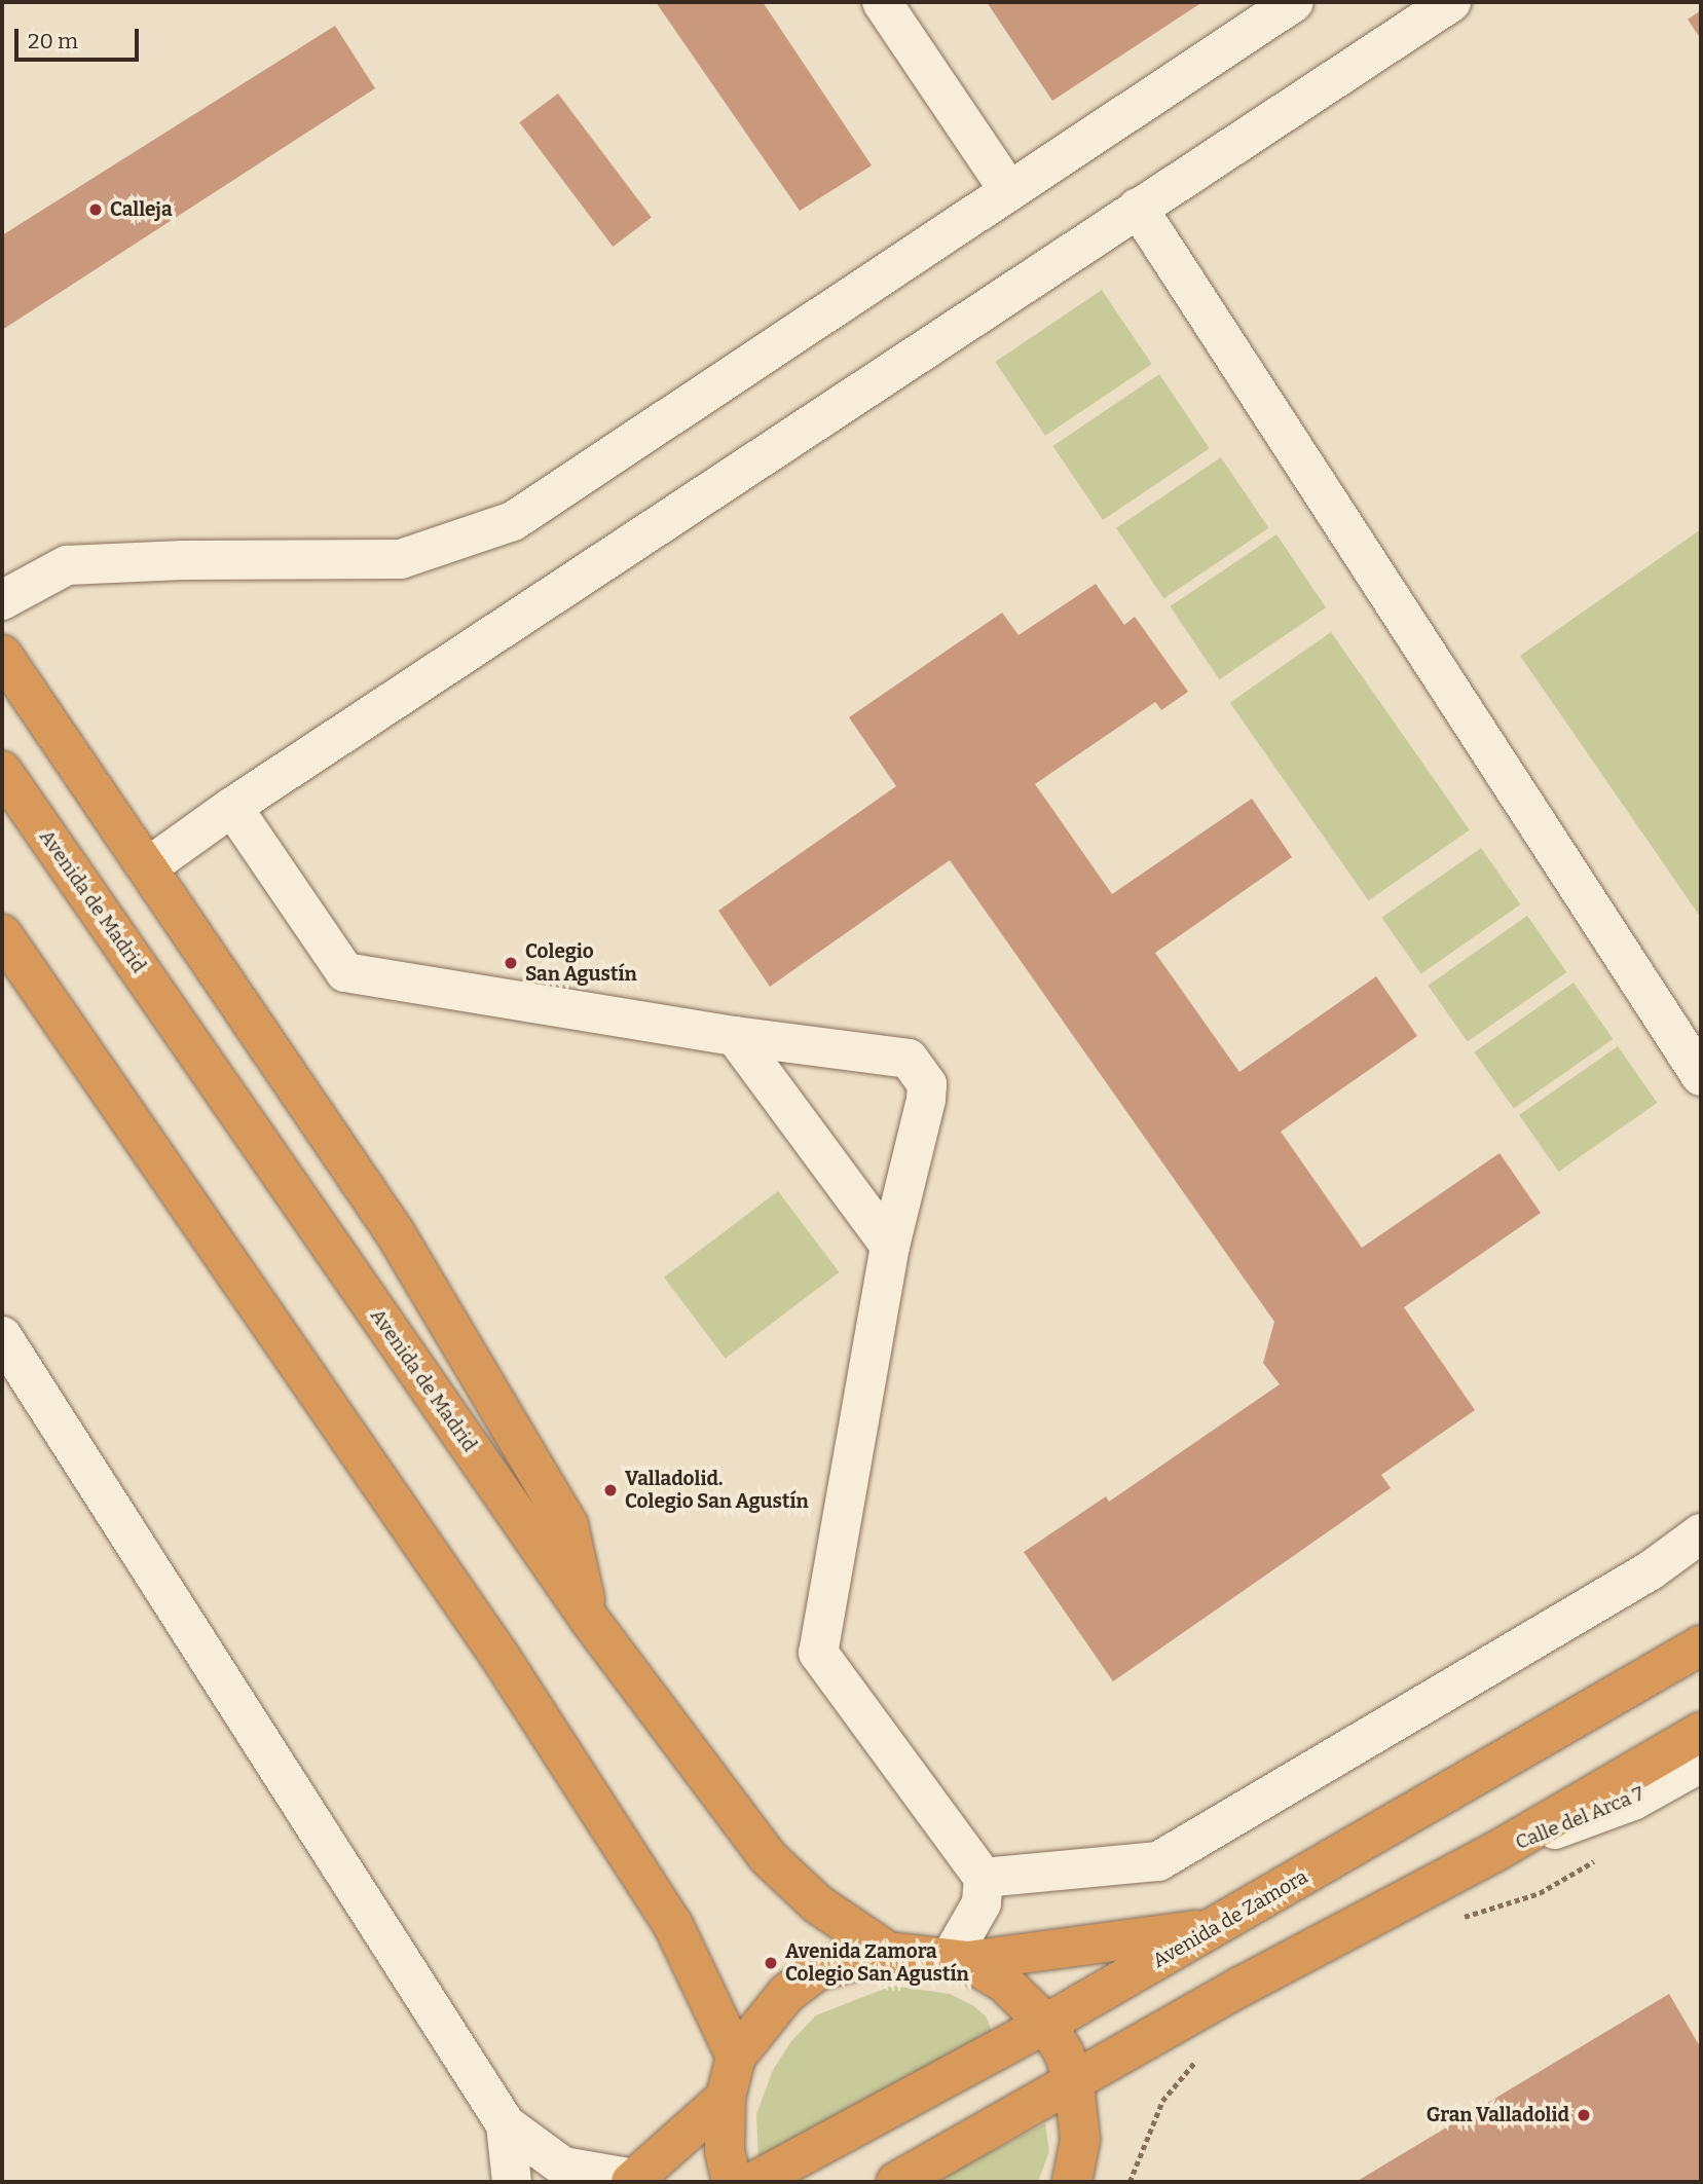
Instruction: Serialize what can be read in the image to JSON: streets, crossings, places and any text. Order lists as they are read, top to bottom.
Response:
{
  "streets": {
    "highway": ["Avenida de Madrid", "Avenida de Zamora"],
    "street": ["Calle del Arca 7"]
  },
  "places": [
    "Calleja",
    "Colegio San Agustín",
    "Valladolid. Colegio San Agustín",
    "Avenida Zamora Colegio San Agustín",
    "Gran Valladolid"
  ],
  "scale_bar": "20 m"
}
